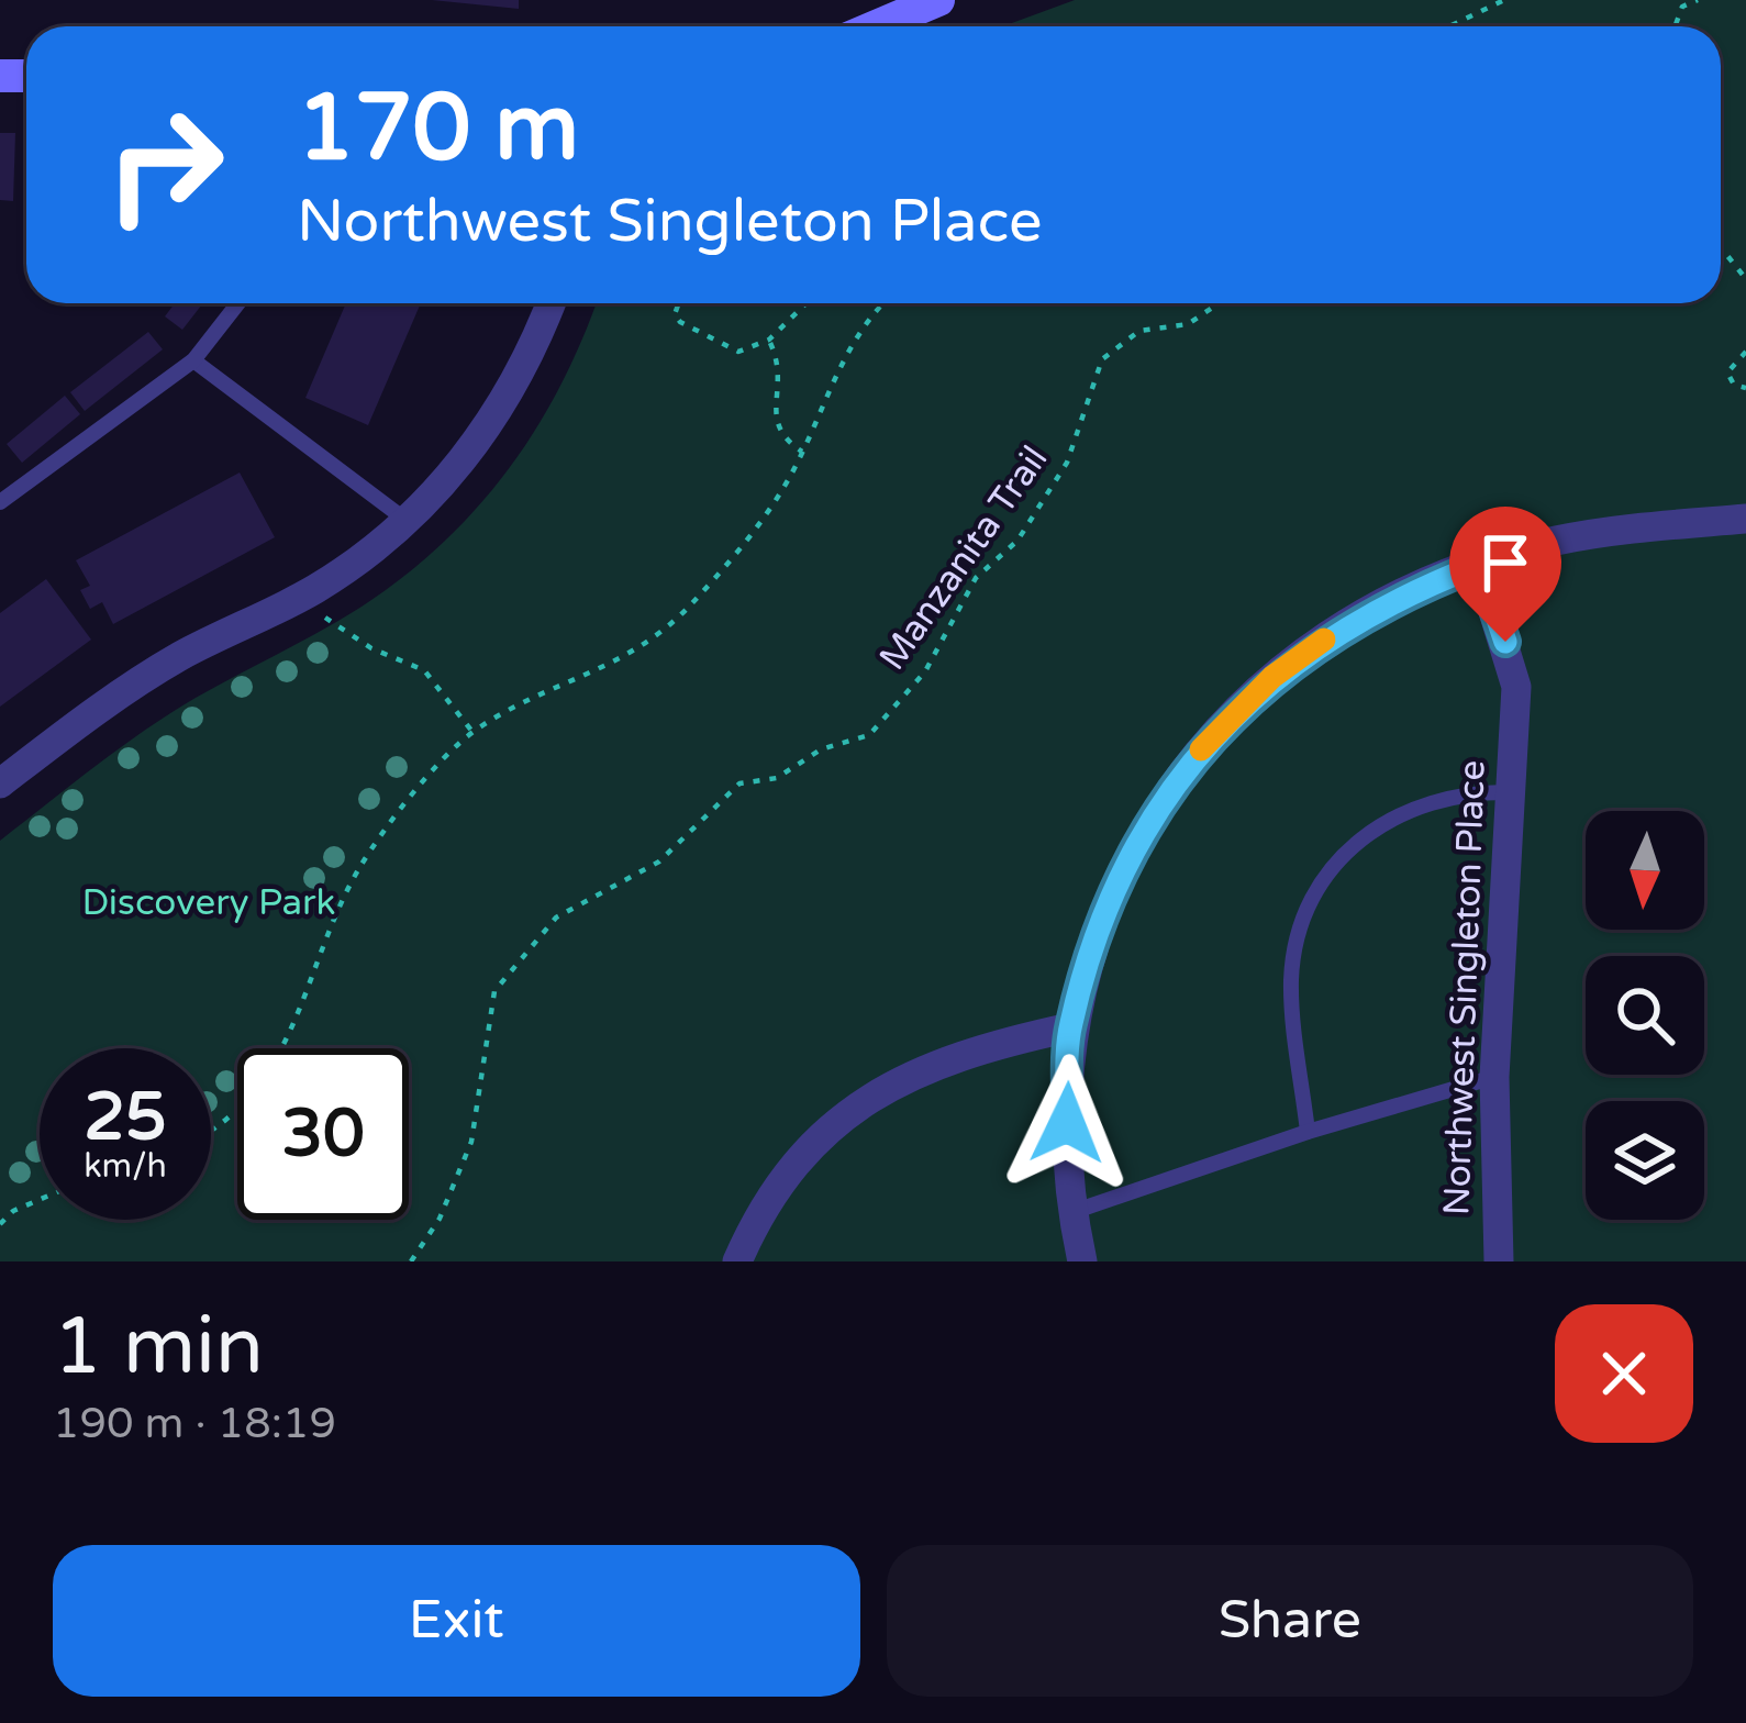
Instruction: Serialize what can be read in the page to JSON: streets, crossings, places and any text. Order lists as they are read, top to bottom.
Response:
{
  "streets": {
    "street": ["Northwest Singleton Place"],
    "path": ["Manzanita Trail"]
  },
  "parks": ["Discovery Park"],
  "north": "bottom",
  "page": {
    "turn": ["170 m", "Northwest Singleton Place"],
    "speed": "25 km/h",
    "limit": "30",
    "heading": ["1 min", "190 m · 18:19"],
    "buttons": ["Exit", "Share"]
  }
}
